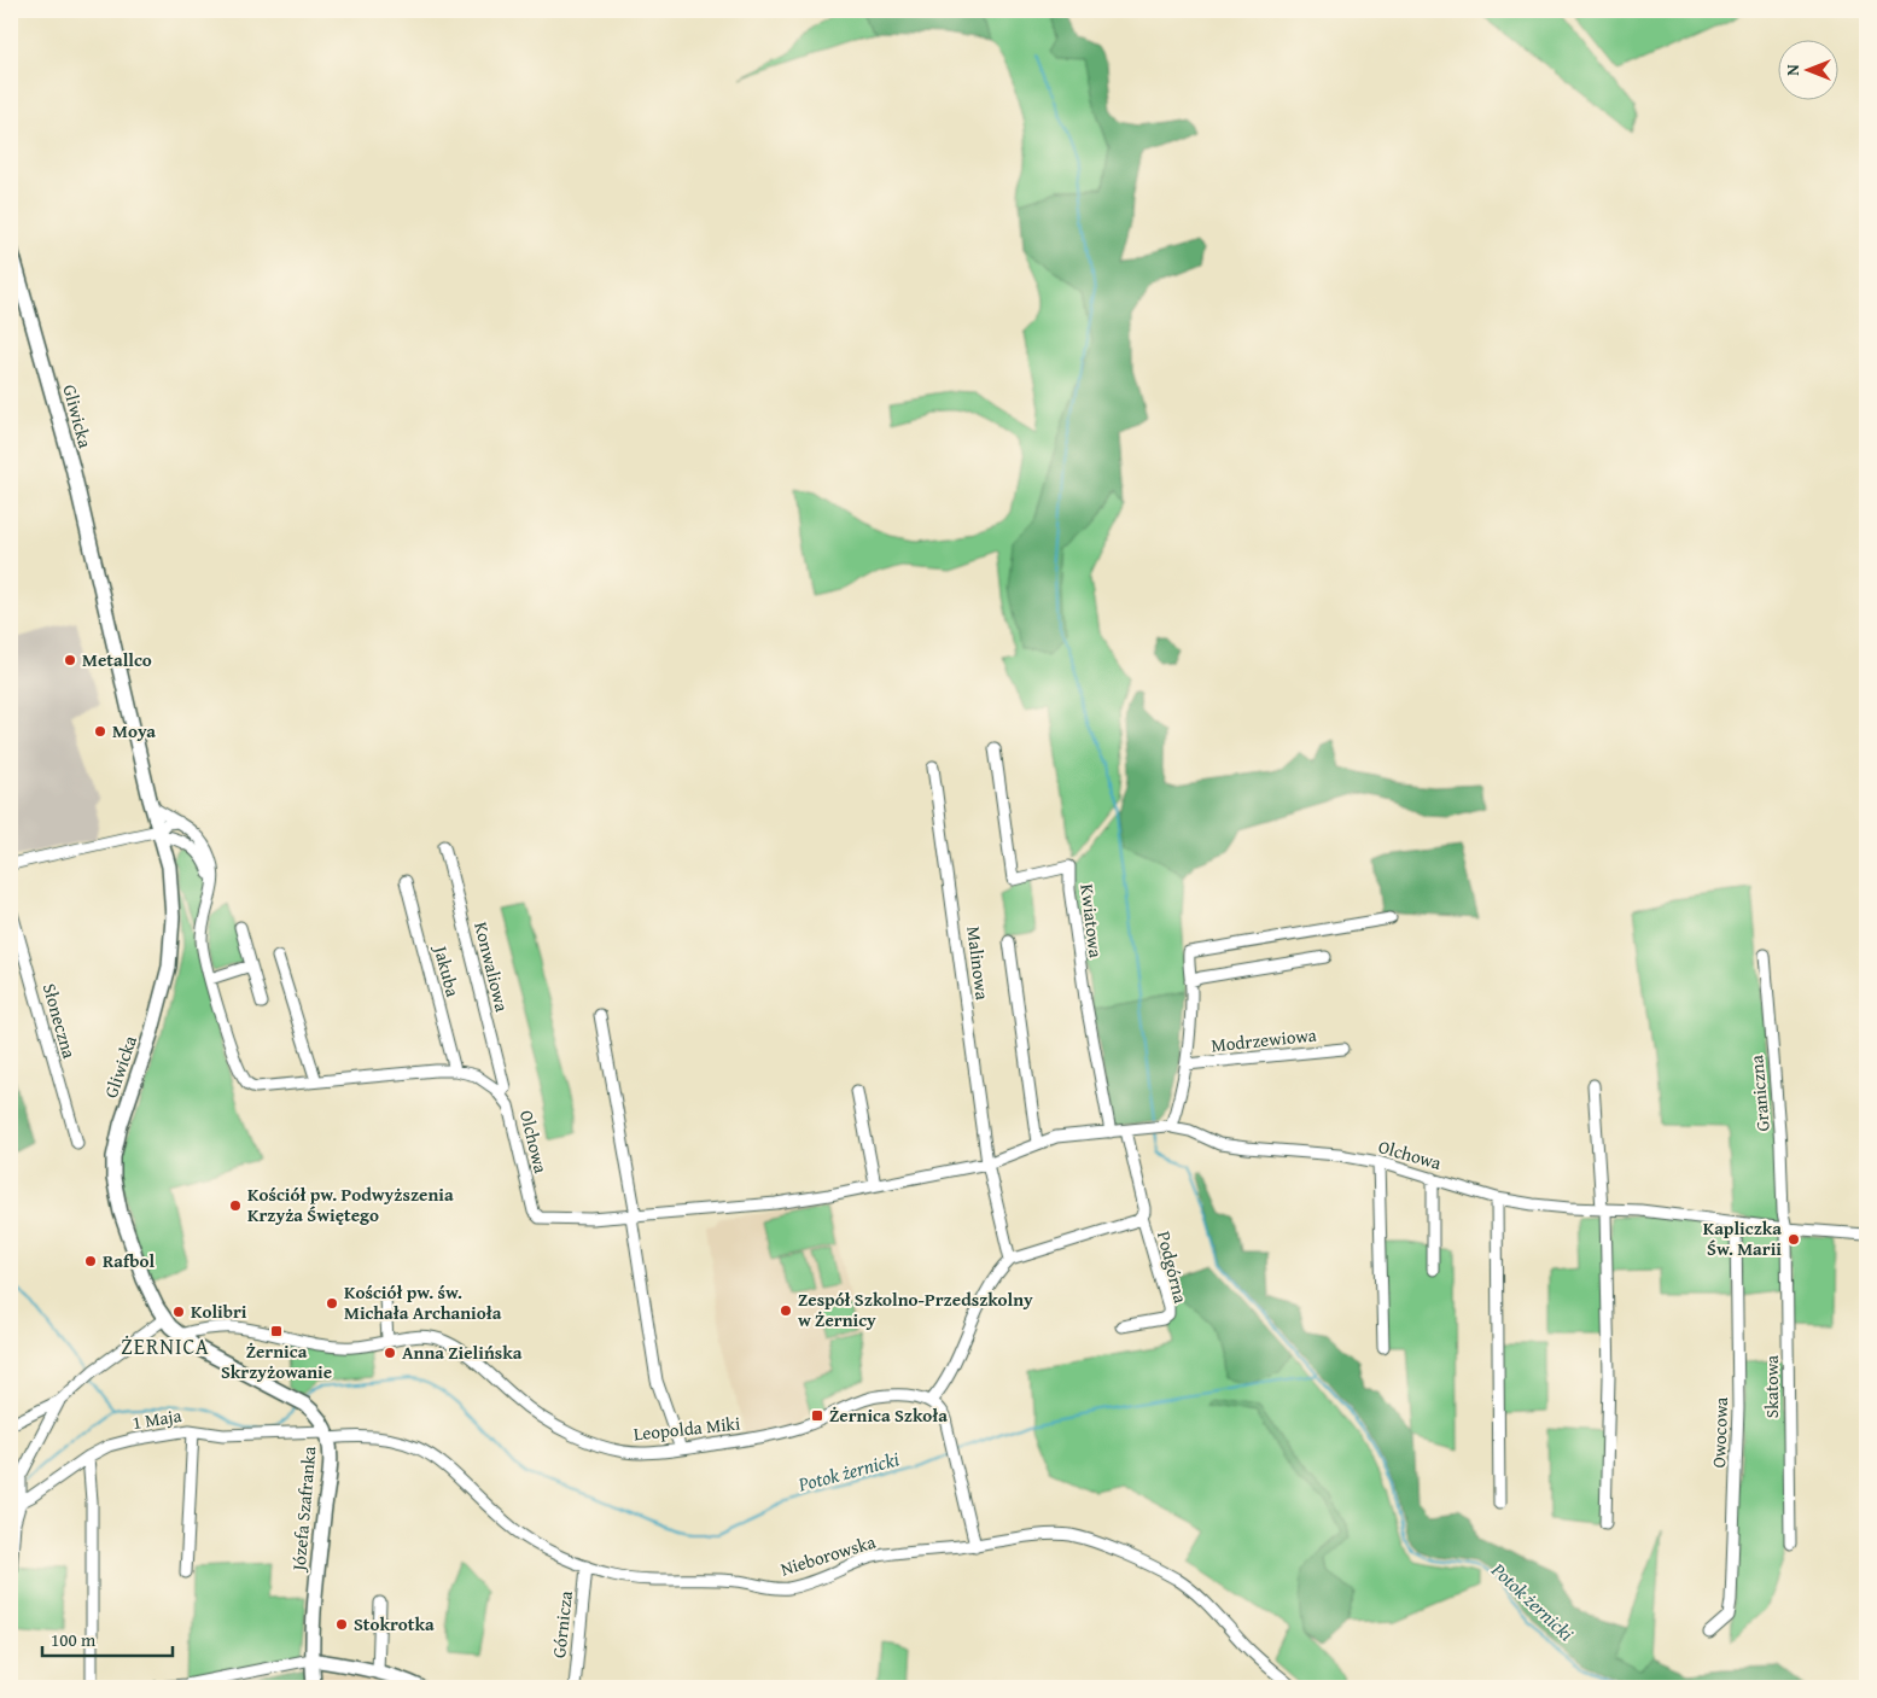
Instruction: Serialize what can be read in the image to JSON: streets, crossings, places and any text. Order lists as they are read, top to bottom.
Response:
{
  "streets": {
    "street": [
      "Gliwicka",
      "Kwiatowa",
      "Malinowa",
      "Konwaliowa",
      "Jakuba",
      "Słoneczna",
      "Modrzewiowa",
      "Graniczna",
      "Olchowa",
      "Podgórna",
      "Skatowa",
      "1 Maja",
      "Leopolda Miki",
      "Owocowa",
      "Józefa Szafranka",
      "Nieborowska",
      "Górnicza"
    ]
  },
  "crossings": [
    ["Gliwicka", "Olchowa"],
    ["Gliwicka", "Leopolda Miki"],
    ["Gliwicka", "Józefa Szafranka"],
    ["Kwiatowa", "Olchowa"],
    ["Malinowa", "Olchowa"],
    ["Konwaliowa", "Olchowa"],
    ["Jakuba", "Olchowa"],
    ["Graniczna", "Olchowa"],
    ["Graniczna", "Skatowa"],
    ["Olchowa", "Podgórna"],
    ["Olchowa", "Skatowa"],
    ["Olchowa", "Owocowa"],
    ["1 Maja", "Józefa Szafranka"],
    ["1 Maja", "Nieborowska"],
    ["Leopolda Miki", "Józefa Szafranka"],
    ["Józefa Szafranka", "Nieborowska"],
    ["Nieborowska", "Górnicza"]
  ],
  "districts": ["ŻERNICA"],
  "water": ["Potok żernicki"],
  "places": {
    "other": [
      "Metallco",
      "Moya",
      "Kościół pw. Podwyższenia Krzyża Świętego",
      "Kapliczka Św. Marii",
      "Rafbol",
      "Kościół pw. św. Michała Archanioła",
      "Zespół Szkolno-Przedszkolny w Żernicy",
      "Kolibri",
      "Anna Zielińska",
      "Stokrotka"
    ],
    "transit": ["Żernica Skrzyżowanie", "Żernica Szkoła"]
  },
  "scale_bar": "100 m",
  "north": "left"
}
